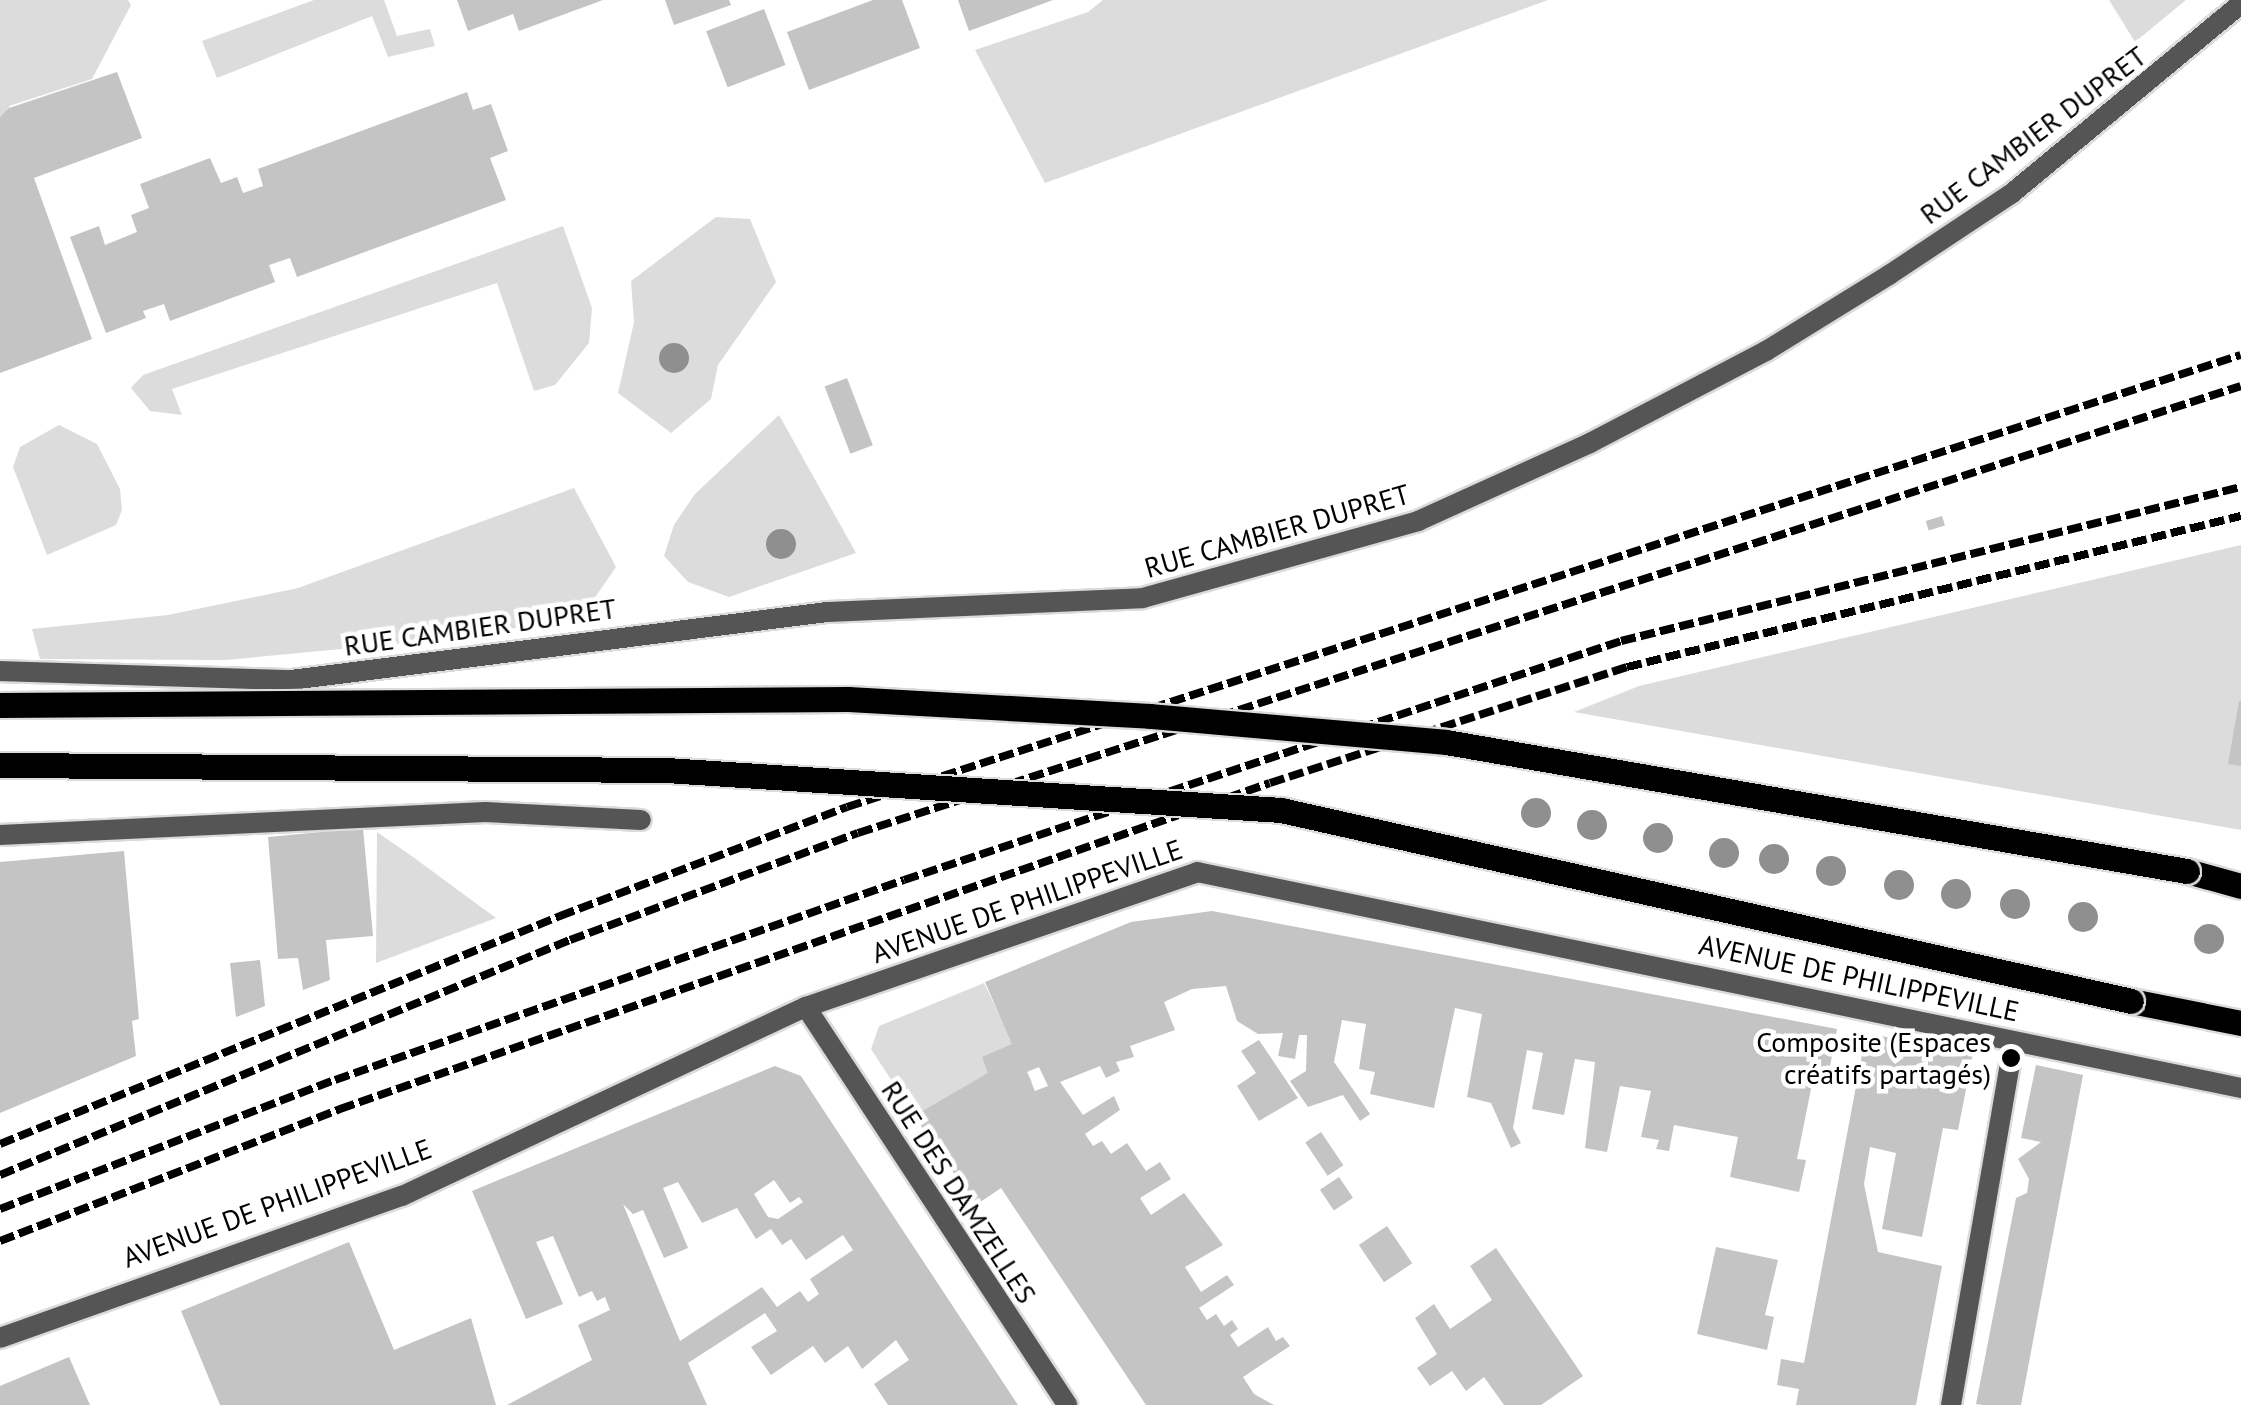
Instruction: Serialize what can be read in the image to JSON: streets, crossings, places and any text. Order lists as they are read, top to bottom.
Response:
{
  "streets": {
    "street": ["RUE CAMBIER DUPRET", "AVENUE DE PHILIPPEVILLE", "RUE DES DAMZELLES"]
  },
  "crossings": [
    ["AVENUE DE PHILIPPEVILLE", "RUE DES DAMZELLES"]
  ],
  "places": ["Composite (Espaces créatifs partagés)"]
}
